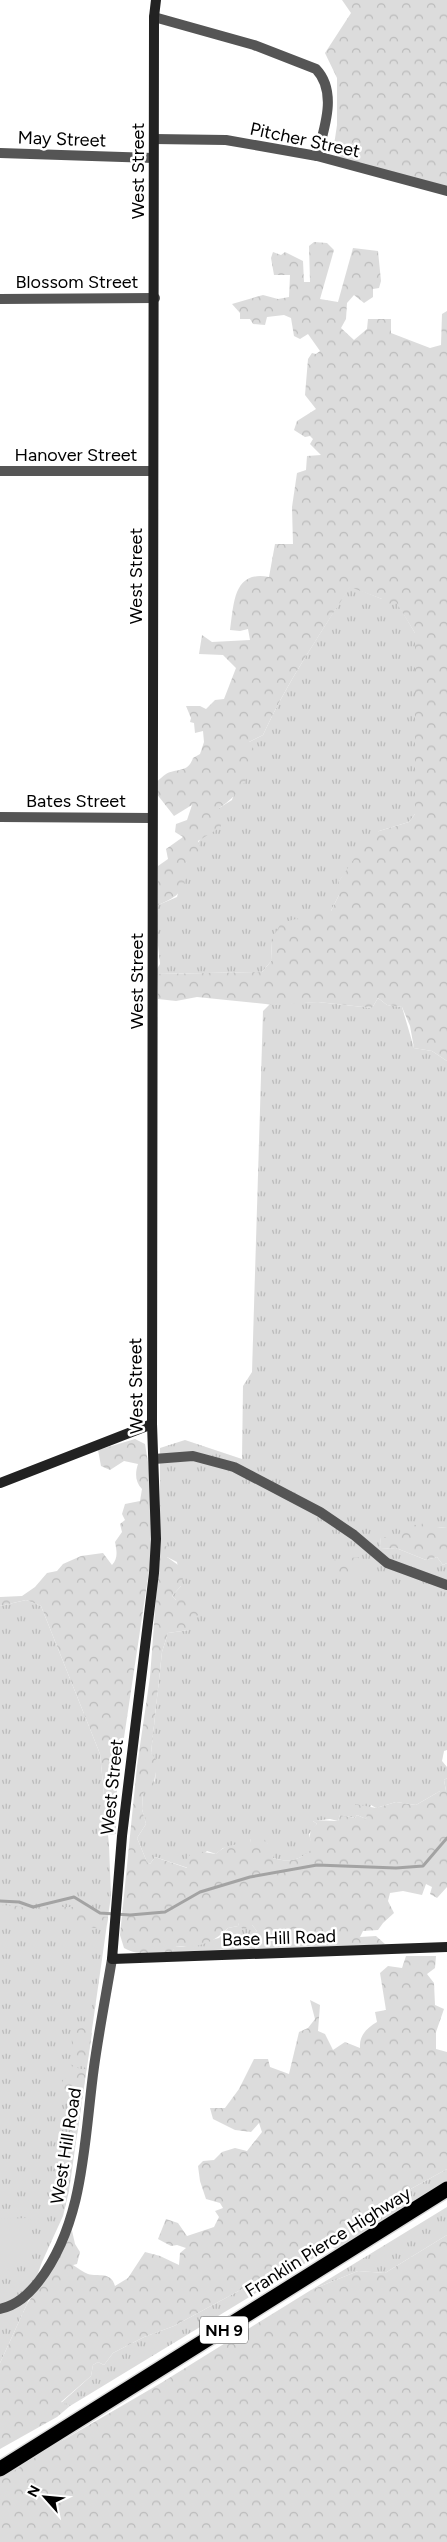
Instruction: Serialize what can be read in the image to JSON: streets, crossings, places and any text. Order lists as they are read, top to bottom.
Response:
{
  "streets": {
    "highway": ["Franklin Pierce Highway", "NH 9"],
    "street": [
      "May Street",
      "Pitcher Street",
      "West Street",
      "Blossom Street",
      "Hanover Street",
      "Bates Street",
      "Base Hill Road",
      "West Hill Road"
    ]
  },
  "crossings": [
    ["May Street", "West Street"],
    ["Pitcher Street", "West Street"],
    ["West Street", "Blossom Street"],
    ["West Street", "Hanover Street"],
    ["West Street", "Bates Street"],
    ["West Street", "Base Hill Road"],
    ["West Street", "West Hill Road"],
    ["Base Hill Road", "West Hill Road"]
  ],
  "north": "top left"
}
